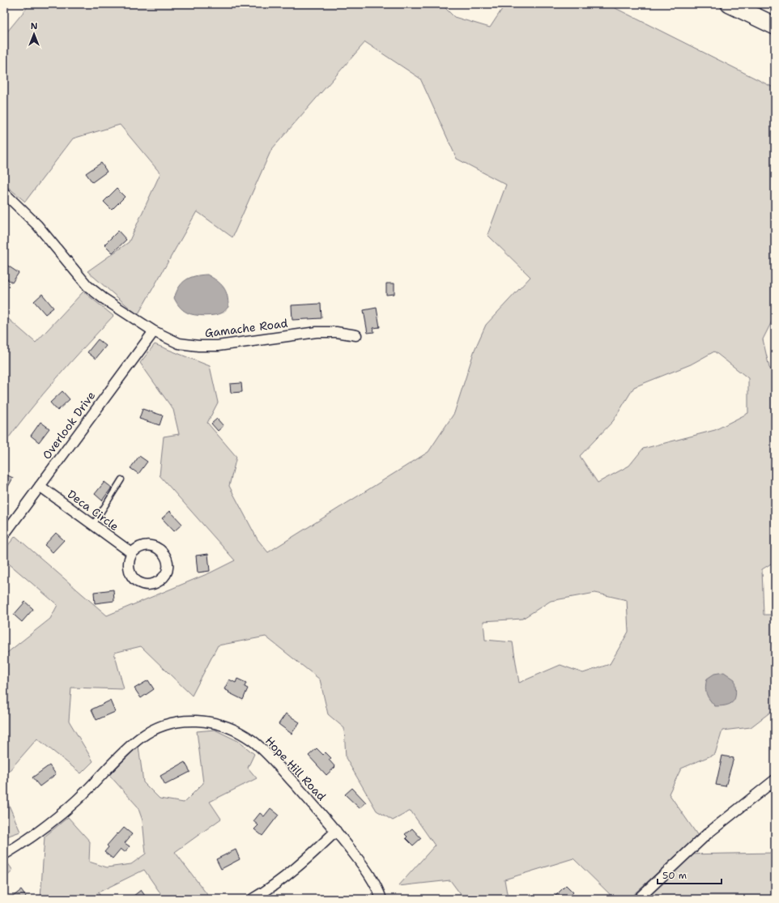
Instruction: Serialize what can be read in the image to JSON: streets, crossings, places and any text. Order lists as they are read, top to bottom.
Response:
{
  "streets": {
    "street": [
      "Gamache Road",
      "Overlook Drive",
      "Deca Circle",
      "Hope Hill Road"
    ]
  },
  "crossings": [
    ["Gamache Road", "Overlook Drive"],
    ["Overlook Drive", "Deca Circle"]
  ],
  "scale_bar": "50 m",
  "north": "top"
}
